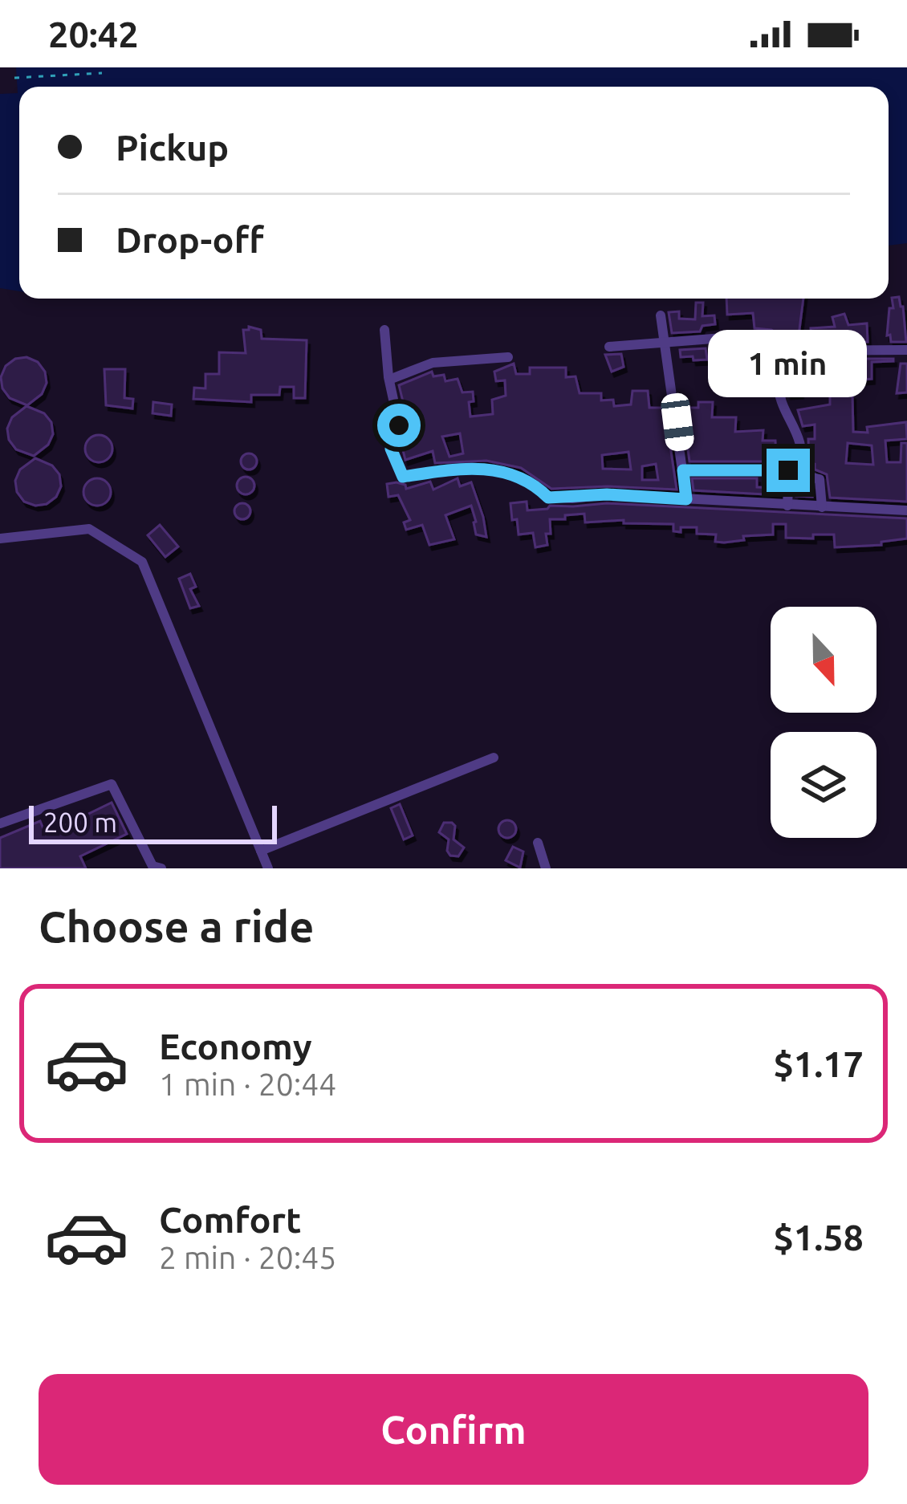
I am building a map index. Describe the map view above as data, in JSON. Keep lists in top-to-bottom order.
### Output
{
  "scale_bar": "200 m",
  "north": "bottom",
  "page": {
    "status": "20:42",
    "banner": ["Pickup", "Drop-off"],
    "bubble": "1 min",
    "scale": "200 m",
    "heading": "Choose a ride",
    "list": [
      {
        "name": "Economy",
        "note": "1 min · 20:44",
        "value": "$1.17"
      },
      {
        "name": "Comfort",
        "note": "2 min · 20:45",
        "value": "$1.58"
      }
    ],
    "buttons": "Confirm"
  }
}
